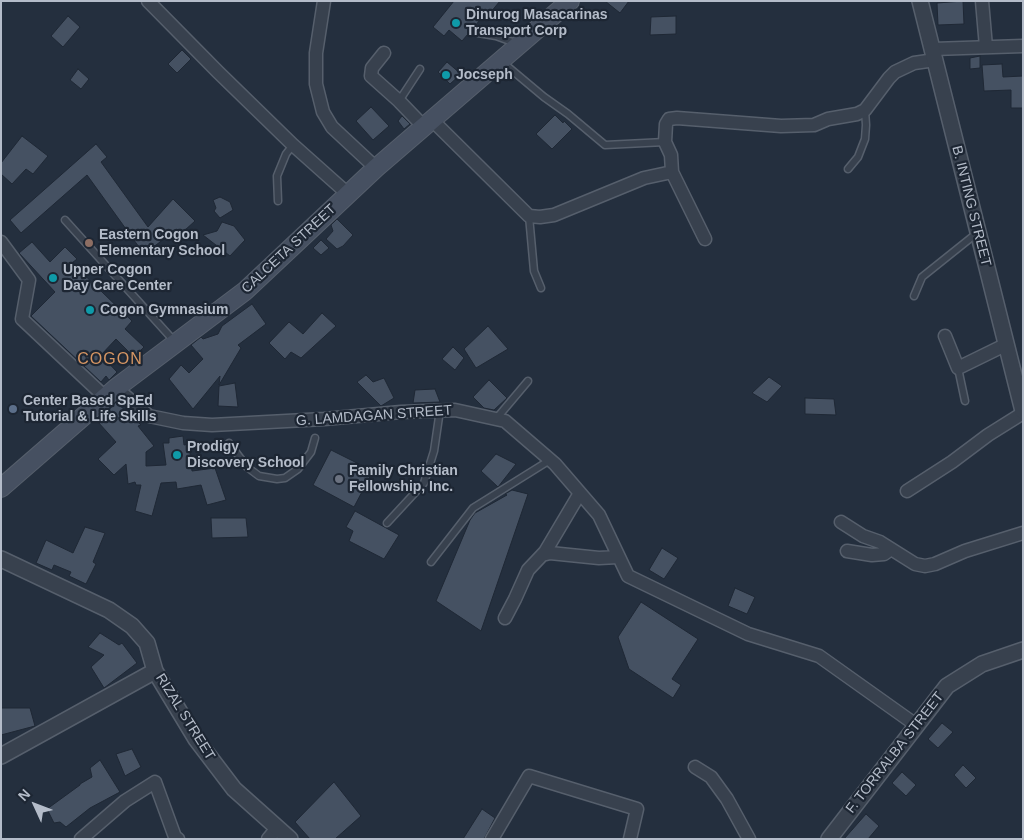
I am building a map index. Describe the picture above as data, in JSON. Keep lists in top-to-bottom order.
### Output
{
  "streets": {
    "main road": ["CALCETA STREET"],
    "street": [
      "B. INTING STREET",
      "G. LAMDAGAN STREET",
      "RIZAL STREET",
      "F. TORRALBA STREET"
    ]
  },
  "crossings": [
    ["CALCETA STREET", "G. LAMDAGAN STREET"],
    ["G. LAMDAGAN STREET", "F. TORRALBA STREET"]
  ],
  "districts": ["COGON"],
  "places": [
    "Dinurog Masacarinas Transport Corp",
    "Jocseph",
    "Eastern Cogon Elementary School",
    "Upper Cogon Day Care Center",
    "Cogon Gymnasium",
    "Center Based SpEd Tutorial & Life Skills",
    "Prodigy Discovery School",
    "Family Christian Fellowship, Inc."
  ],
  "north": "top left"
}
